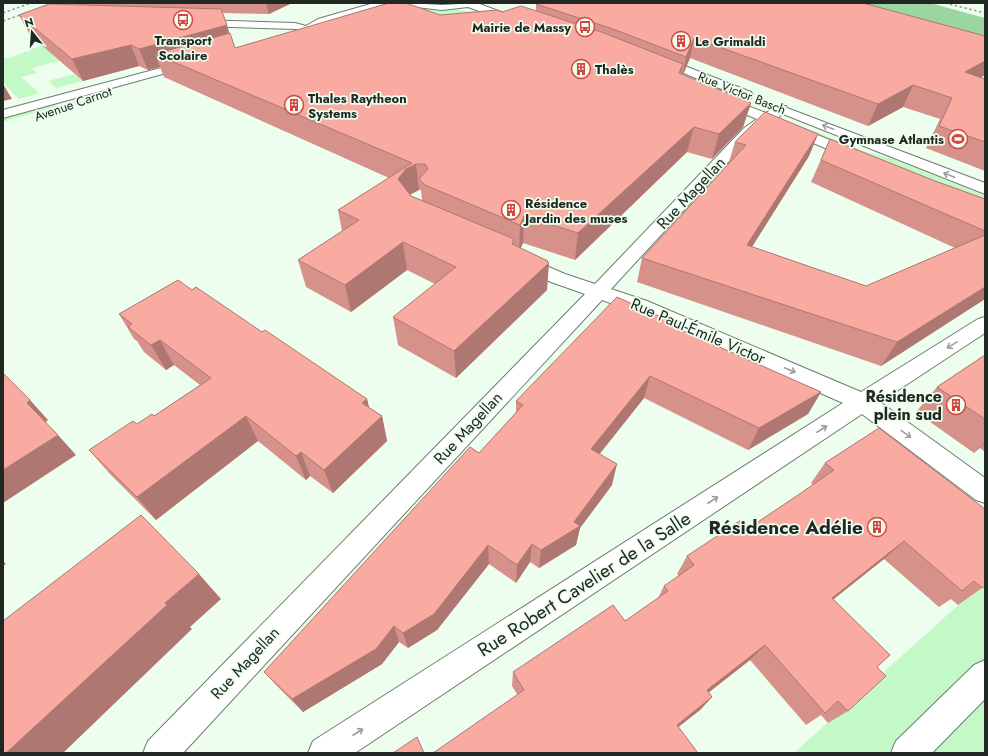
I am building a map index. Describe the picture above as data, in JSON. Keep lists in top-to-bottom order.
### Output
{
  "streets": {
    "street": [
      "Rue Victor Basch",
      "Avenue Carnot",
      "Rue Magellan",
      "Rue Paul-Émile Victor",
      "Rue Robert Cavelier de la Salle"
    ]
  },
  "crossings": [
    ["Rue Victor Basch", "Rue Magellan"],
    ["Rue Magellan", "Rue Paul-Émile Victor"],
    ["Rue Paul-Émile Victor", "Rue Robert Cavelier de la Salle"]
  ],
  "one_way": ["Rue Paul-Émile Victor"],
  "places": {
    "bus stop": ["Transport Scolaire", "Mairie de Massy"],
    "building": [
      "Le Grimaldi",
      "Thalès",
      "Thales Raytheon Systems",
      "Résidence Jardin des muses",
      "Résidence plein sud",
      "Résidence Adélie"
    ],
    "sports": ["Gymnase Atlantis"]
  },
  "north": "top"
}
